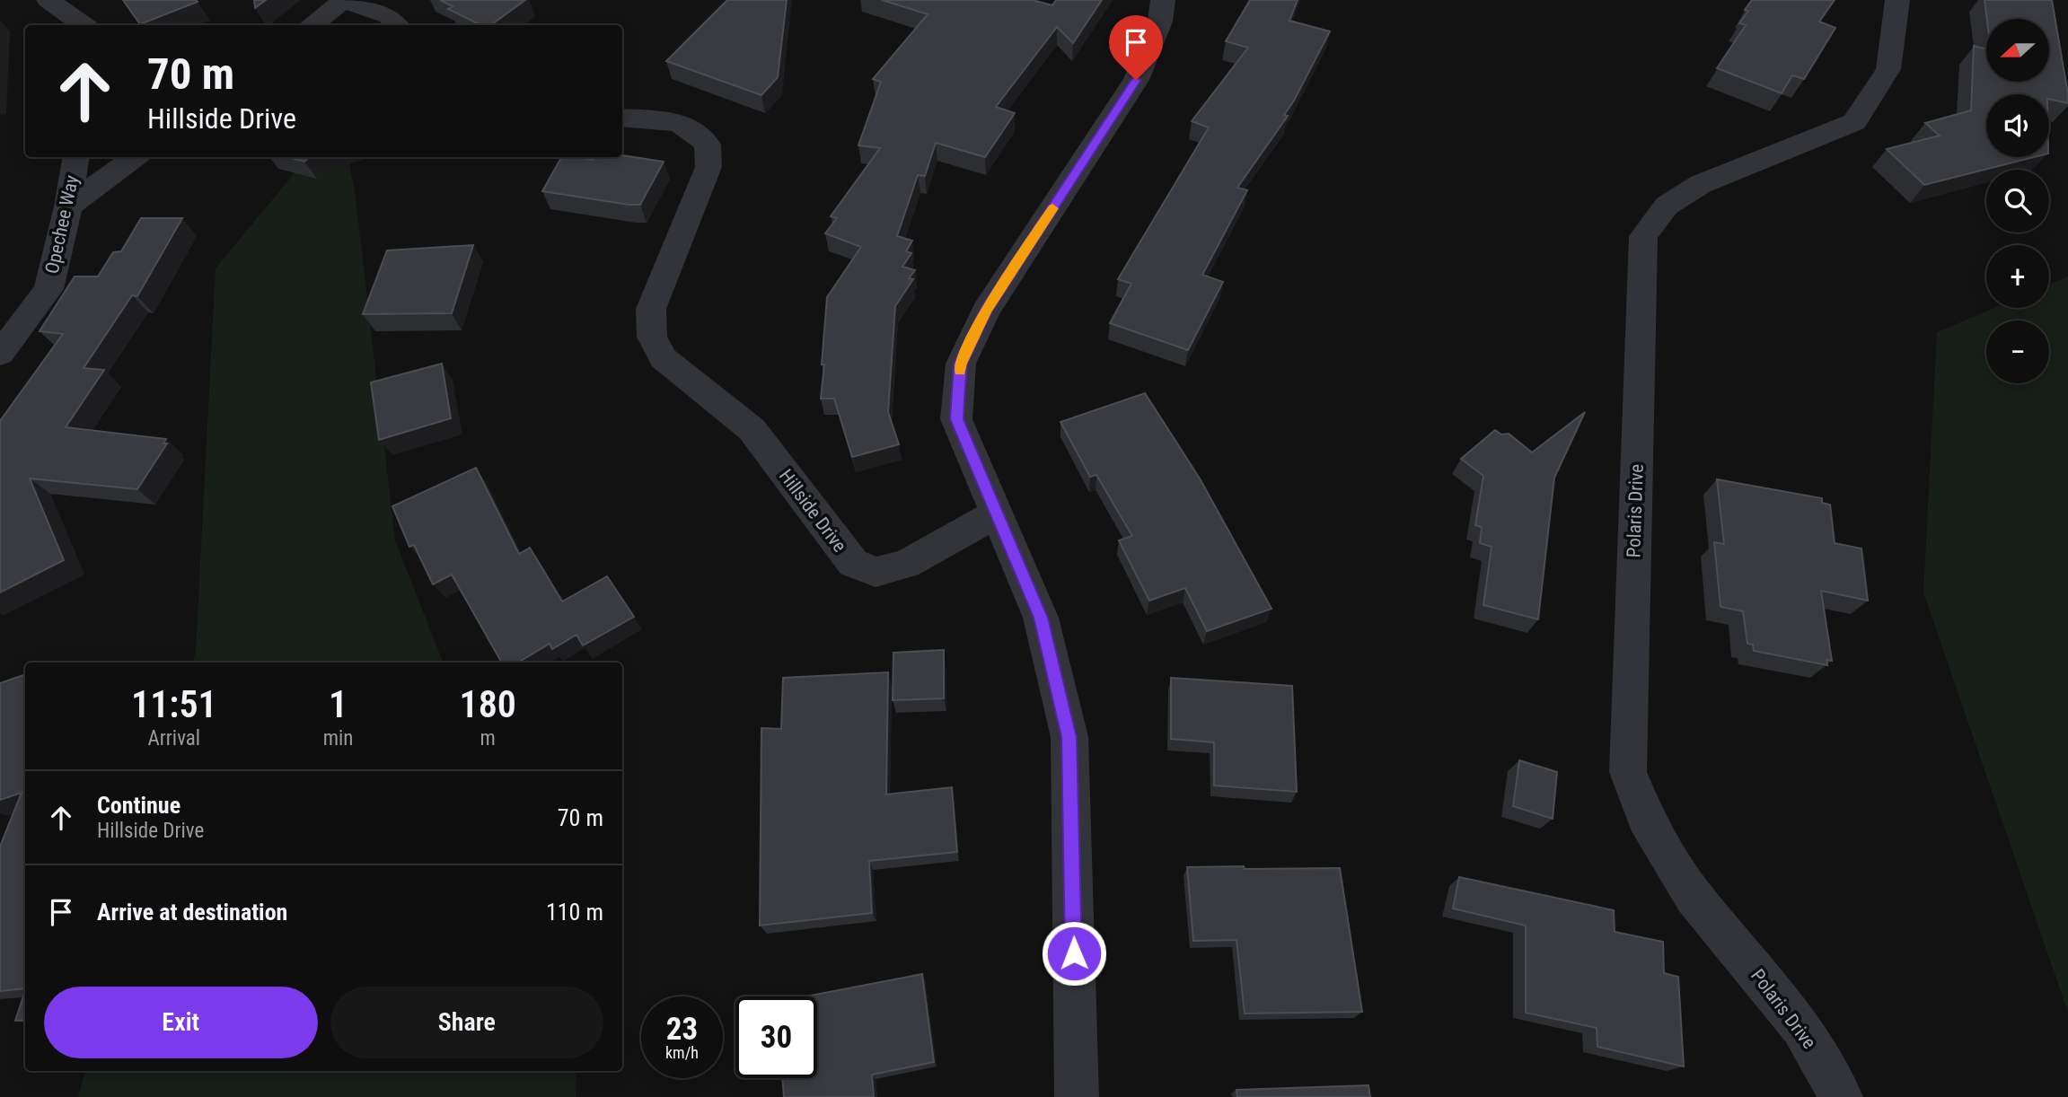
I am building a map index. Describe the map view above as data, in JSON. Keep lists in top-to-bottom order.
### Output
{
  "streets": {
    "street": ["Opechee Way", "Hillside Drive", "Polaris Drive"]
  },
  "north": "left",
  "page": {
    "map_buttons": ["+", "−"],
    "turn": ["70 m", "Hillside Drive"],
    "eta": [
      "11:51",
      "Arrival",
      "1",
      "min",
      "180",
      "m"
    ],
    "list": [
      {
        "name": "Continue",
        "note": "Hillside Drive",
        "value": "70 m"
      },
      {
        "name": "Arrive at destination",
        "value": "110 m"
      }
    ],
    "buttons": ["Exit", "Share"],
    "speed": "23 km/h",
    "limit": "30"
  }
}
